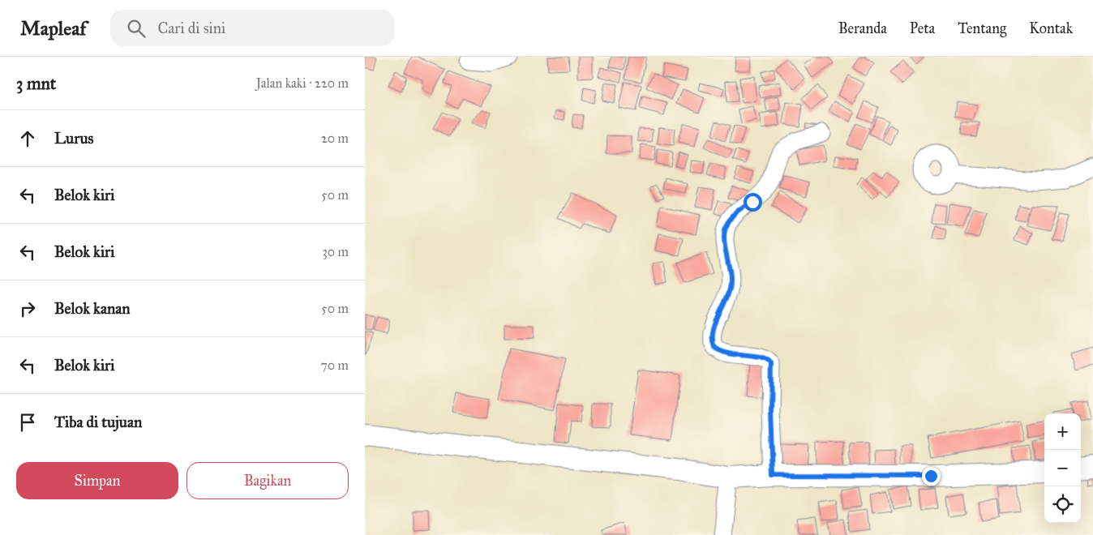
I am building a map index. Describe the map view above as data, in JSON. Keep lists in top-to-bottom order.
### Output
{
  "page": {
    "header": "Mapleaf",
    "search": "Cari di sini",
    "nav": [
      "Beranda",
      "Peta",
      "Tentang",
      "Kontak"
    ],
    "heading": ["3 mnt", "Jalan kaki · 220 m"],
    "list": [
      ["Lurus", "20 m"],
      ["Belok kiri", "50 m"],
      ["Belok kiri", "30 m"],
      ["Belok kanan", "50 m"],
      ["Belok kiri", "70 m"],
      "Tiba di tujuan"
    ],
    "map_buttons": ["+", "−"],
    "buttons": ["Simpan", "Bagikan"]
  }
}
